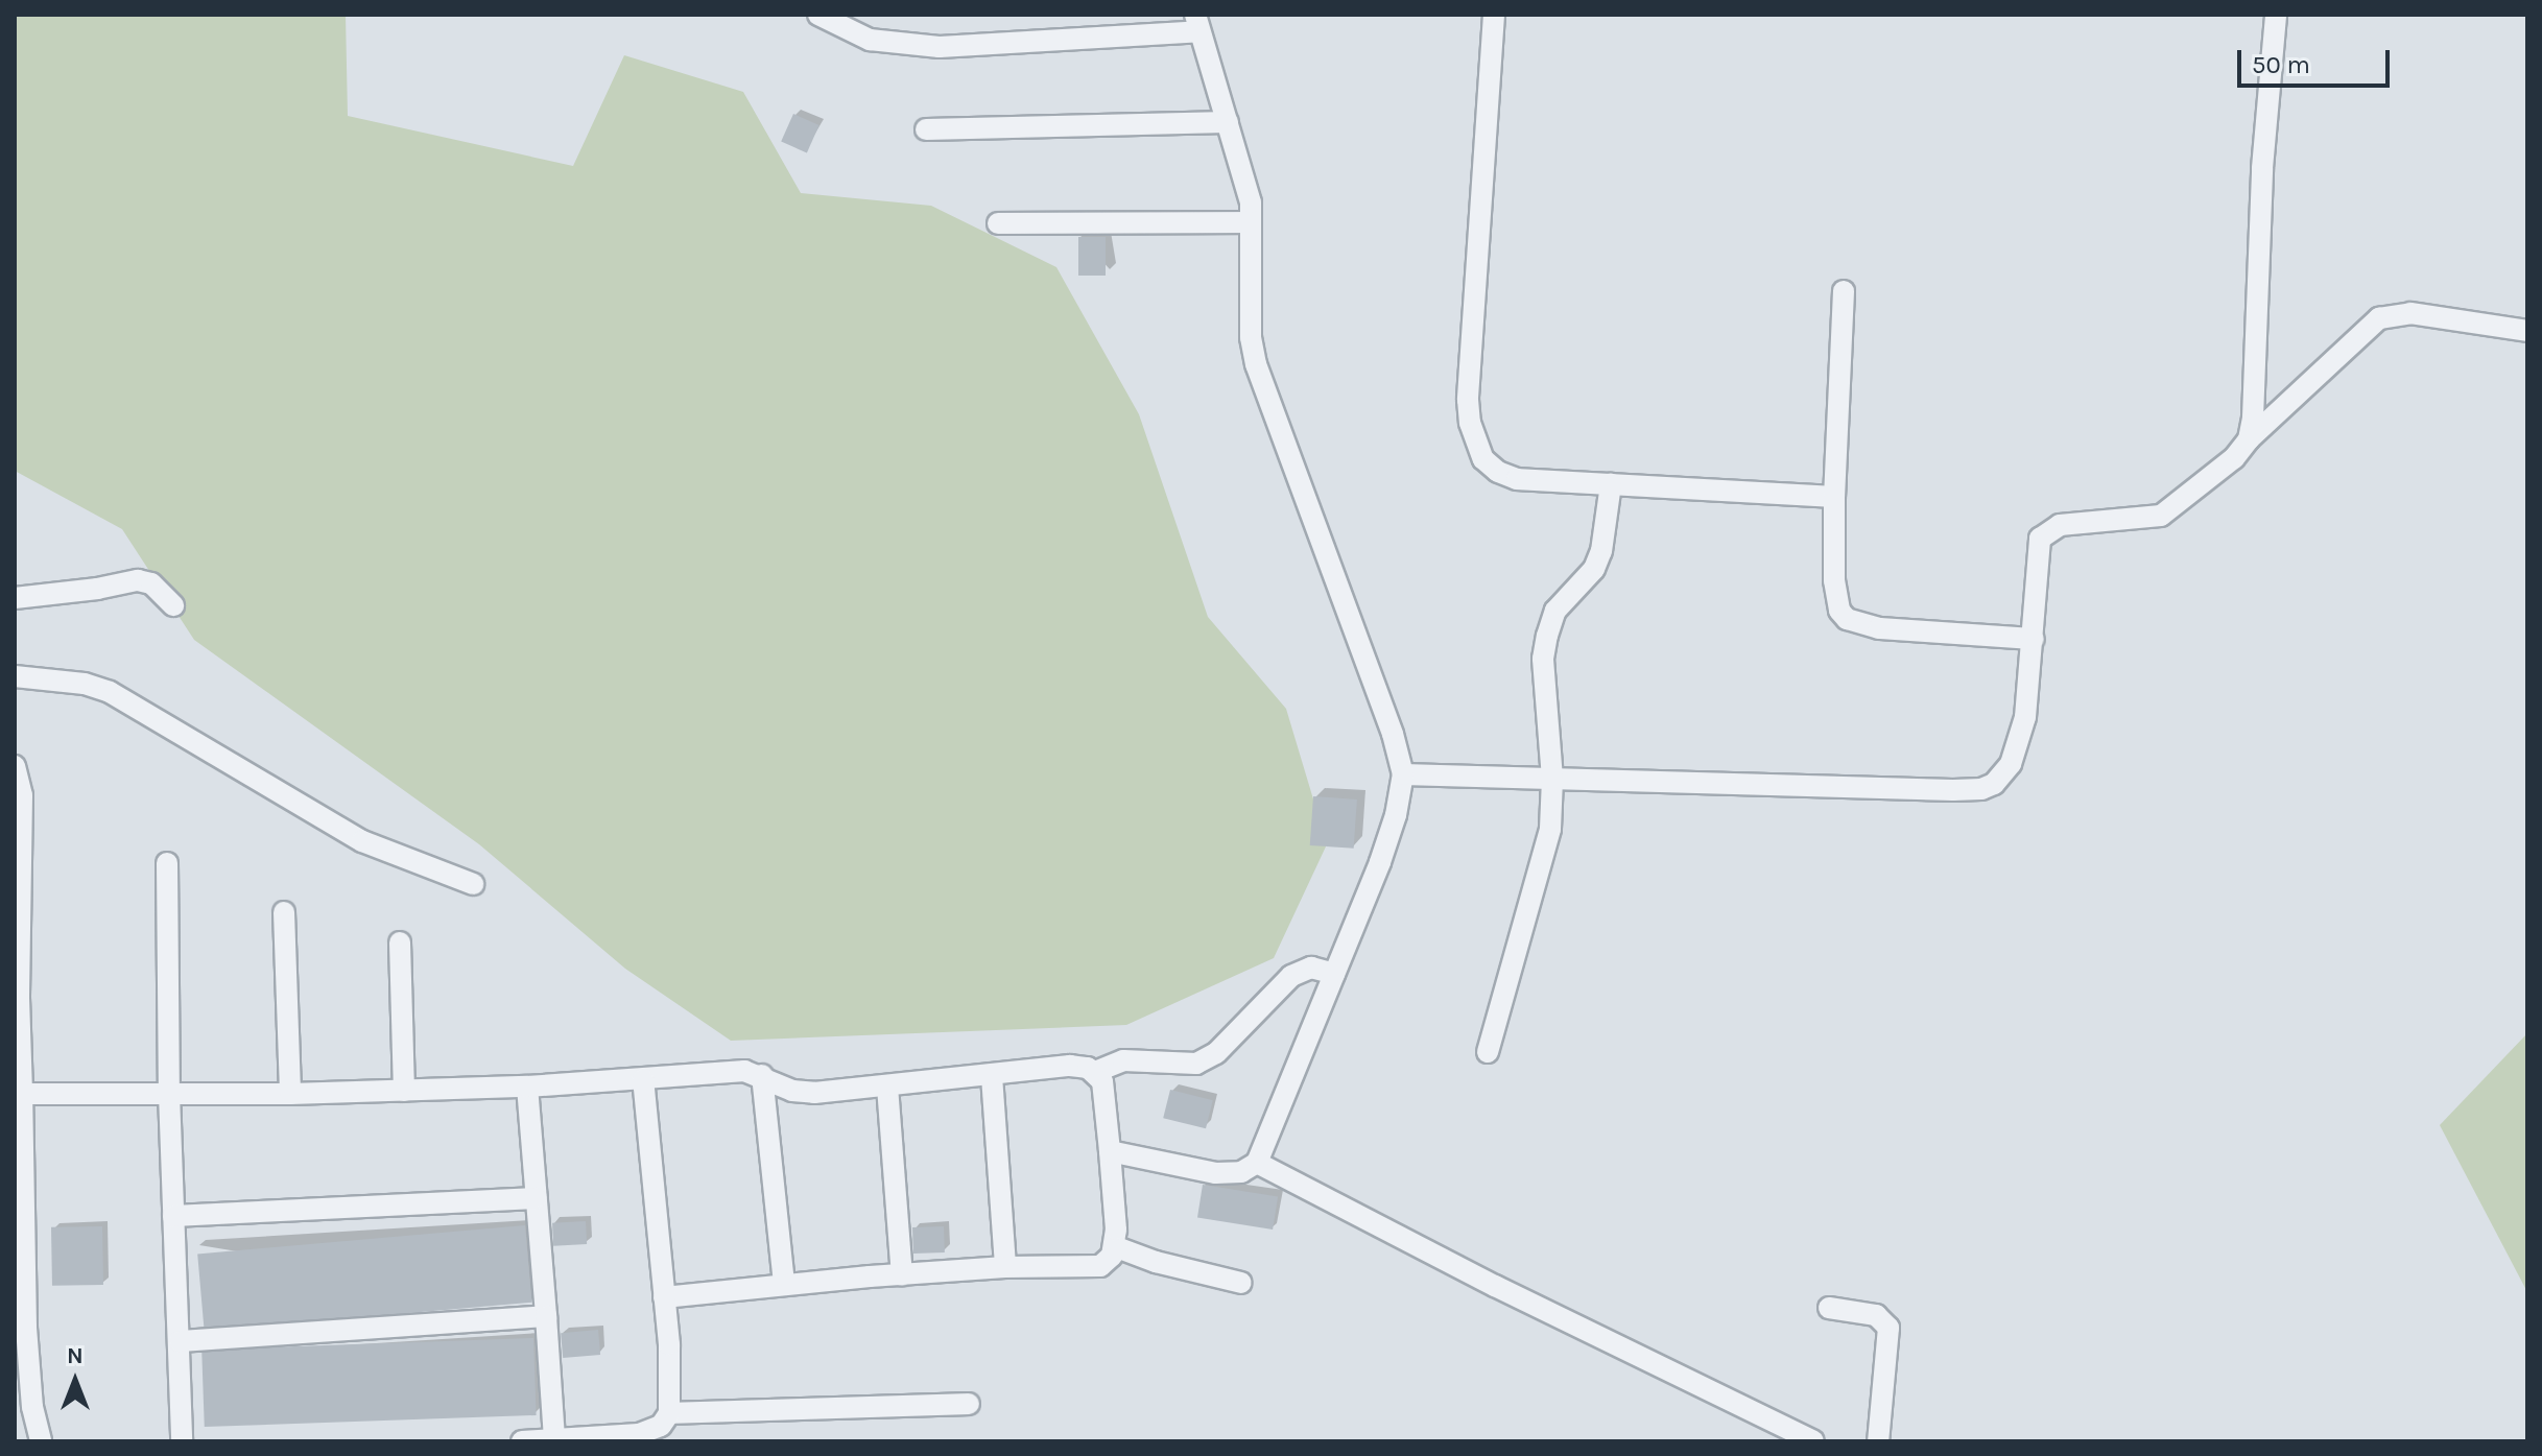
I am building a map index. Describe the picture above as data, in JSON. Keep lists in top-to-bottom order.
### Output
{
  "scale_bar": "50 m",
  "north": "top"
}
